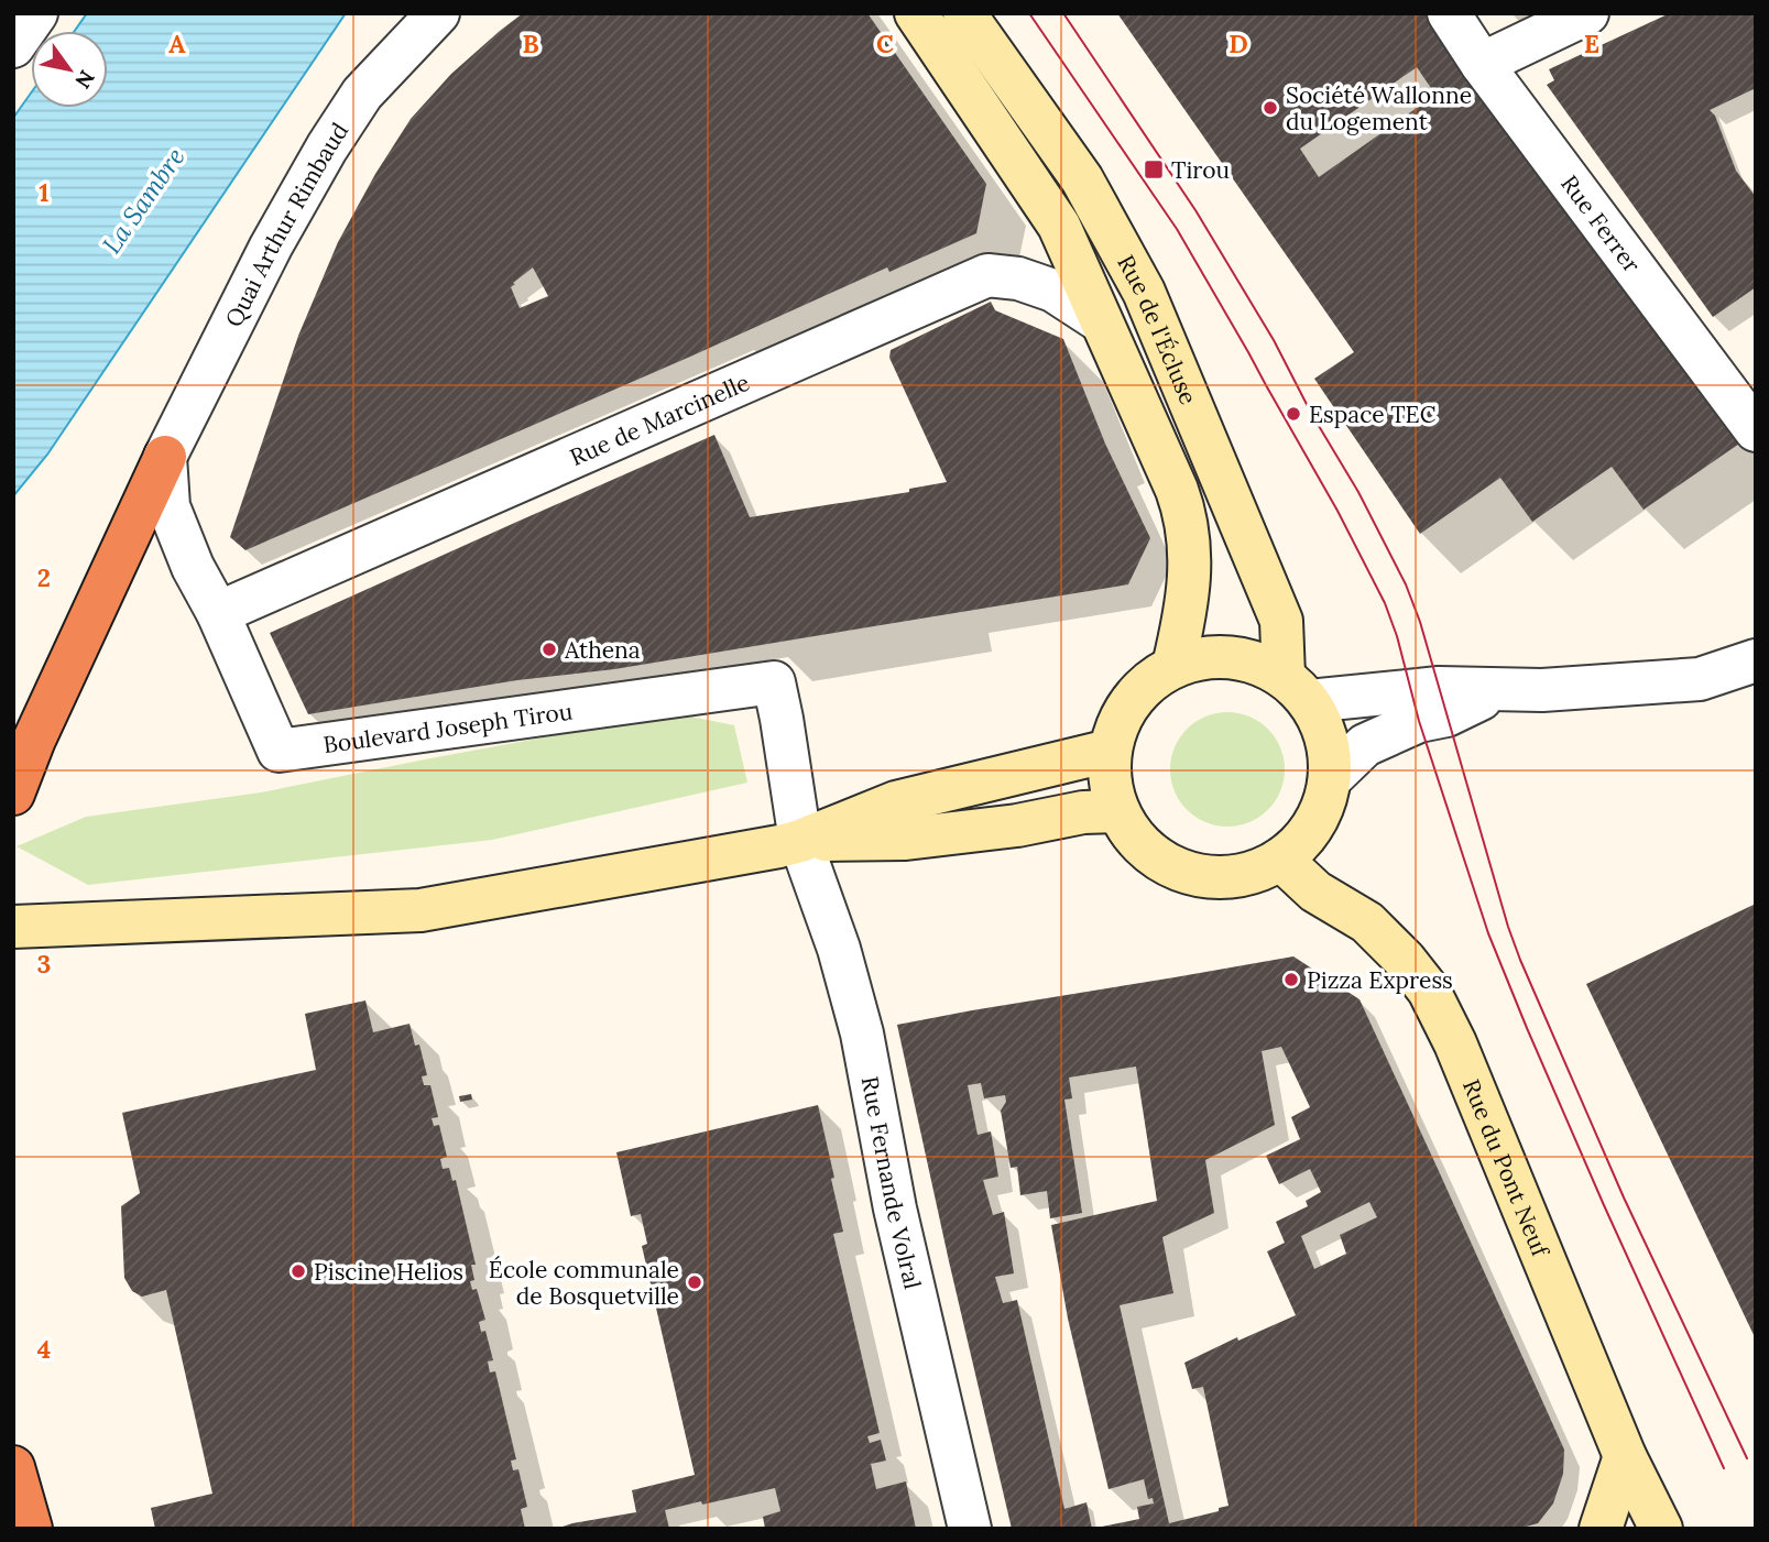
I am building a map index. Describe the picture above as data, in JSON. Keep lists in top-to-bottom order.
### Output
{
  "streets": {
    "main road": ["Rue de l'Écluse", "Rue du Pont Neuf"],
    "street": [
      "Rue Ferrer",
      "Quai Arthur Rimbaud",
      "Rue de Marcinelle",
      "Boulevard Joseph Tirou",
      "Rue Fernande Volral"
    ]
  },
  "crossings": [
    ["Quai Arthur Rimbaud", "Boulevard Joseph Tirou"],
    ["Rue de l'Écluse", "Rue de Marcinelle"],
    ["Rue de l'Écluse", "Rue du Pont Neuf"],
    ["Rue de Marcinelle", "Boulevard Joseph Tirou"],
    ["Boulevard Joseph Tirou", "Rue Fernande Volral"]
  ],
  "water": ["La Sambre"],
  "places": {
    "other": [
      "Société Wallonne du Logement",
      "Espace TEC",
      "Athena",
      "Pizza Express",
      "Piscine Helios",
      "École communale de Bosquetville"
    ],
    "transit": ["Tirou"]
  },
  "north": "bottom right",
  "grid": {
    "columns": [
      "A",
      "B",
      "C",
      "D",
      "E"
    ],
    "rows": [
      "1",
      "2",
      "3",
      "4"
    ]
  }
}
